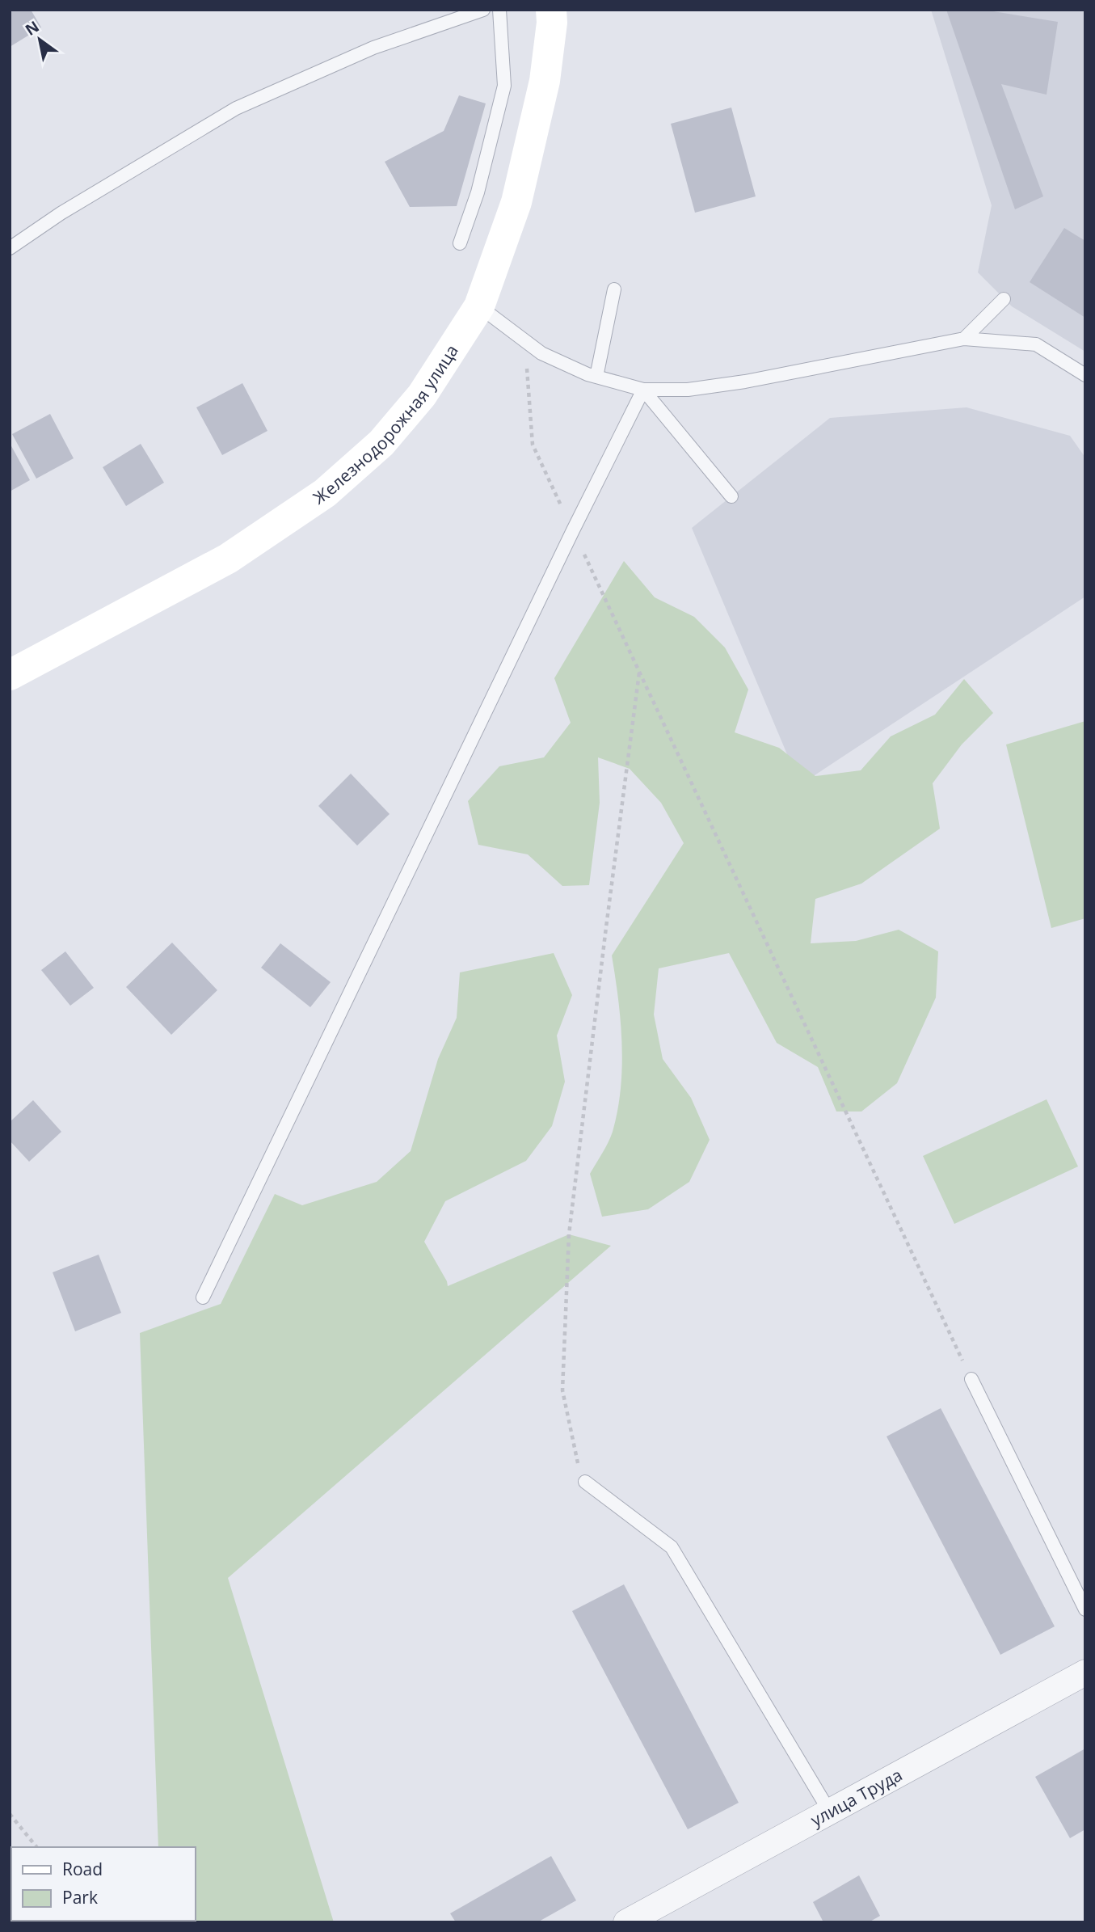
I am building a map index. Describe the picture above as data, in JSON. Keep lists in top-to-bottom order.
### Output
{
  "streets": {
    "main road": ["Железнодорожная улица"],
    "street": ["улица Труда"]
  },
  "legend": ["Road", "Park"],
  "north": "top left"
}
